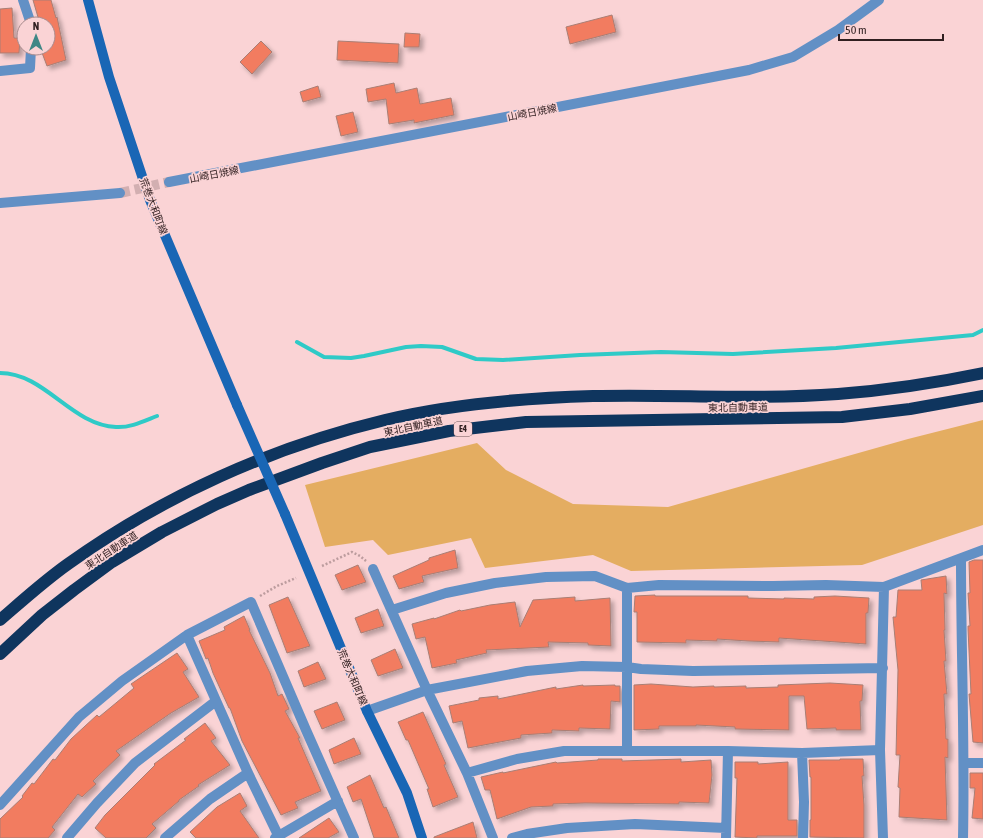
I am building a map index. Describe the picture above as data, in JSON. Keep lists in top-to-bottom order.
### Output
{
  "streets": {
    "highway": ["東北自動車道", "E4"],
    "street": ["山崎日焼線", "荒巻大和町線"]
  },
  "scale_bar": "50 m",
  "north": "top"
}
